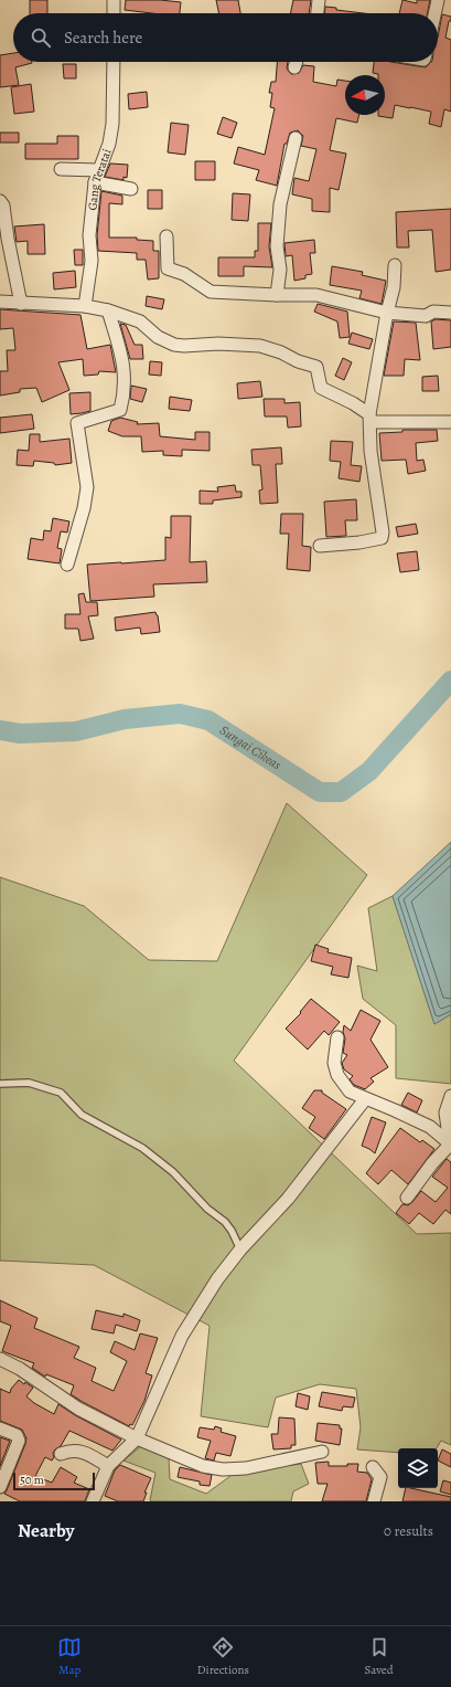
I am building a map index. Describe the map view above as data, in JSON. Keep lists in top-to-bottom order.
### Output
{
  "streets": {
    "street": ["Gang Teratai"]
  },
  "water": ["Sungai Cikeas"],
  "scale_bar": "50 m",
  "north": "left",
  "page": {
    "search": "Search here",
    "scale": "50 m",
    "heading": ["Nearby", "0 results"],
    "nav": ["Map", "Directions", "Saved"]
  }
}
